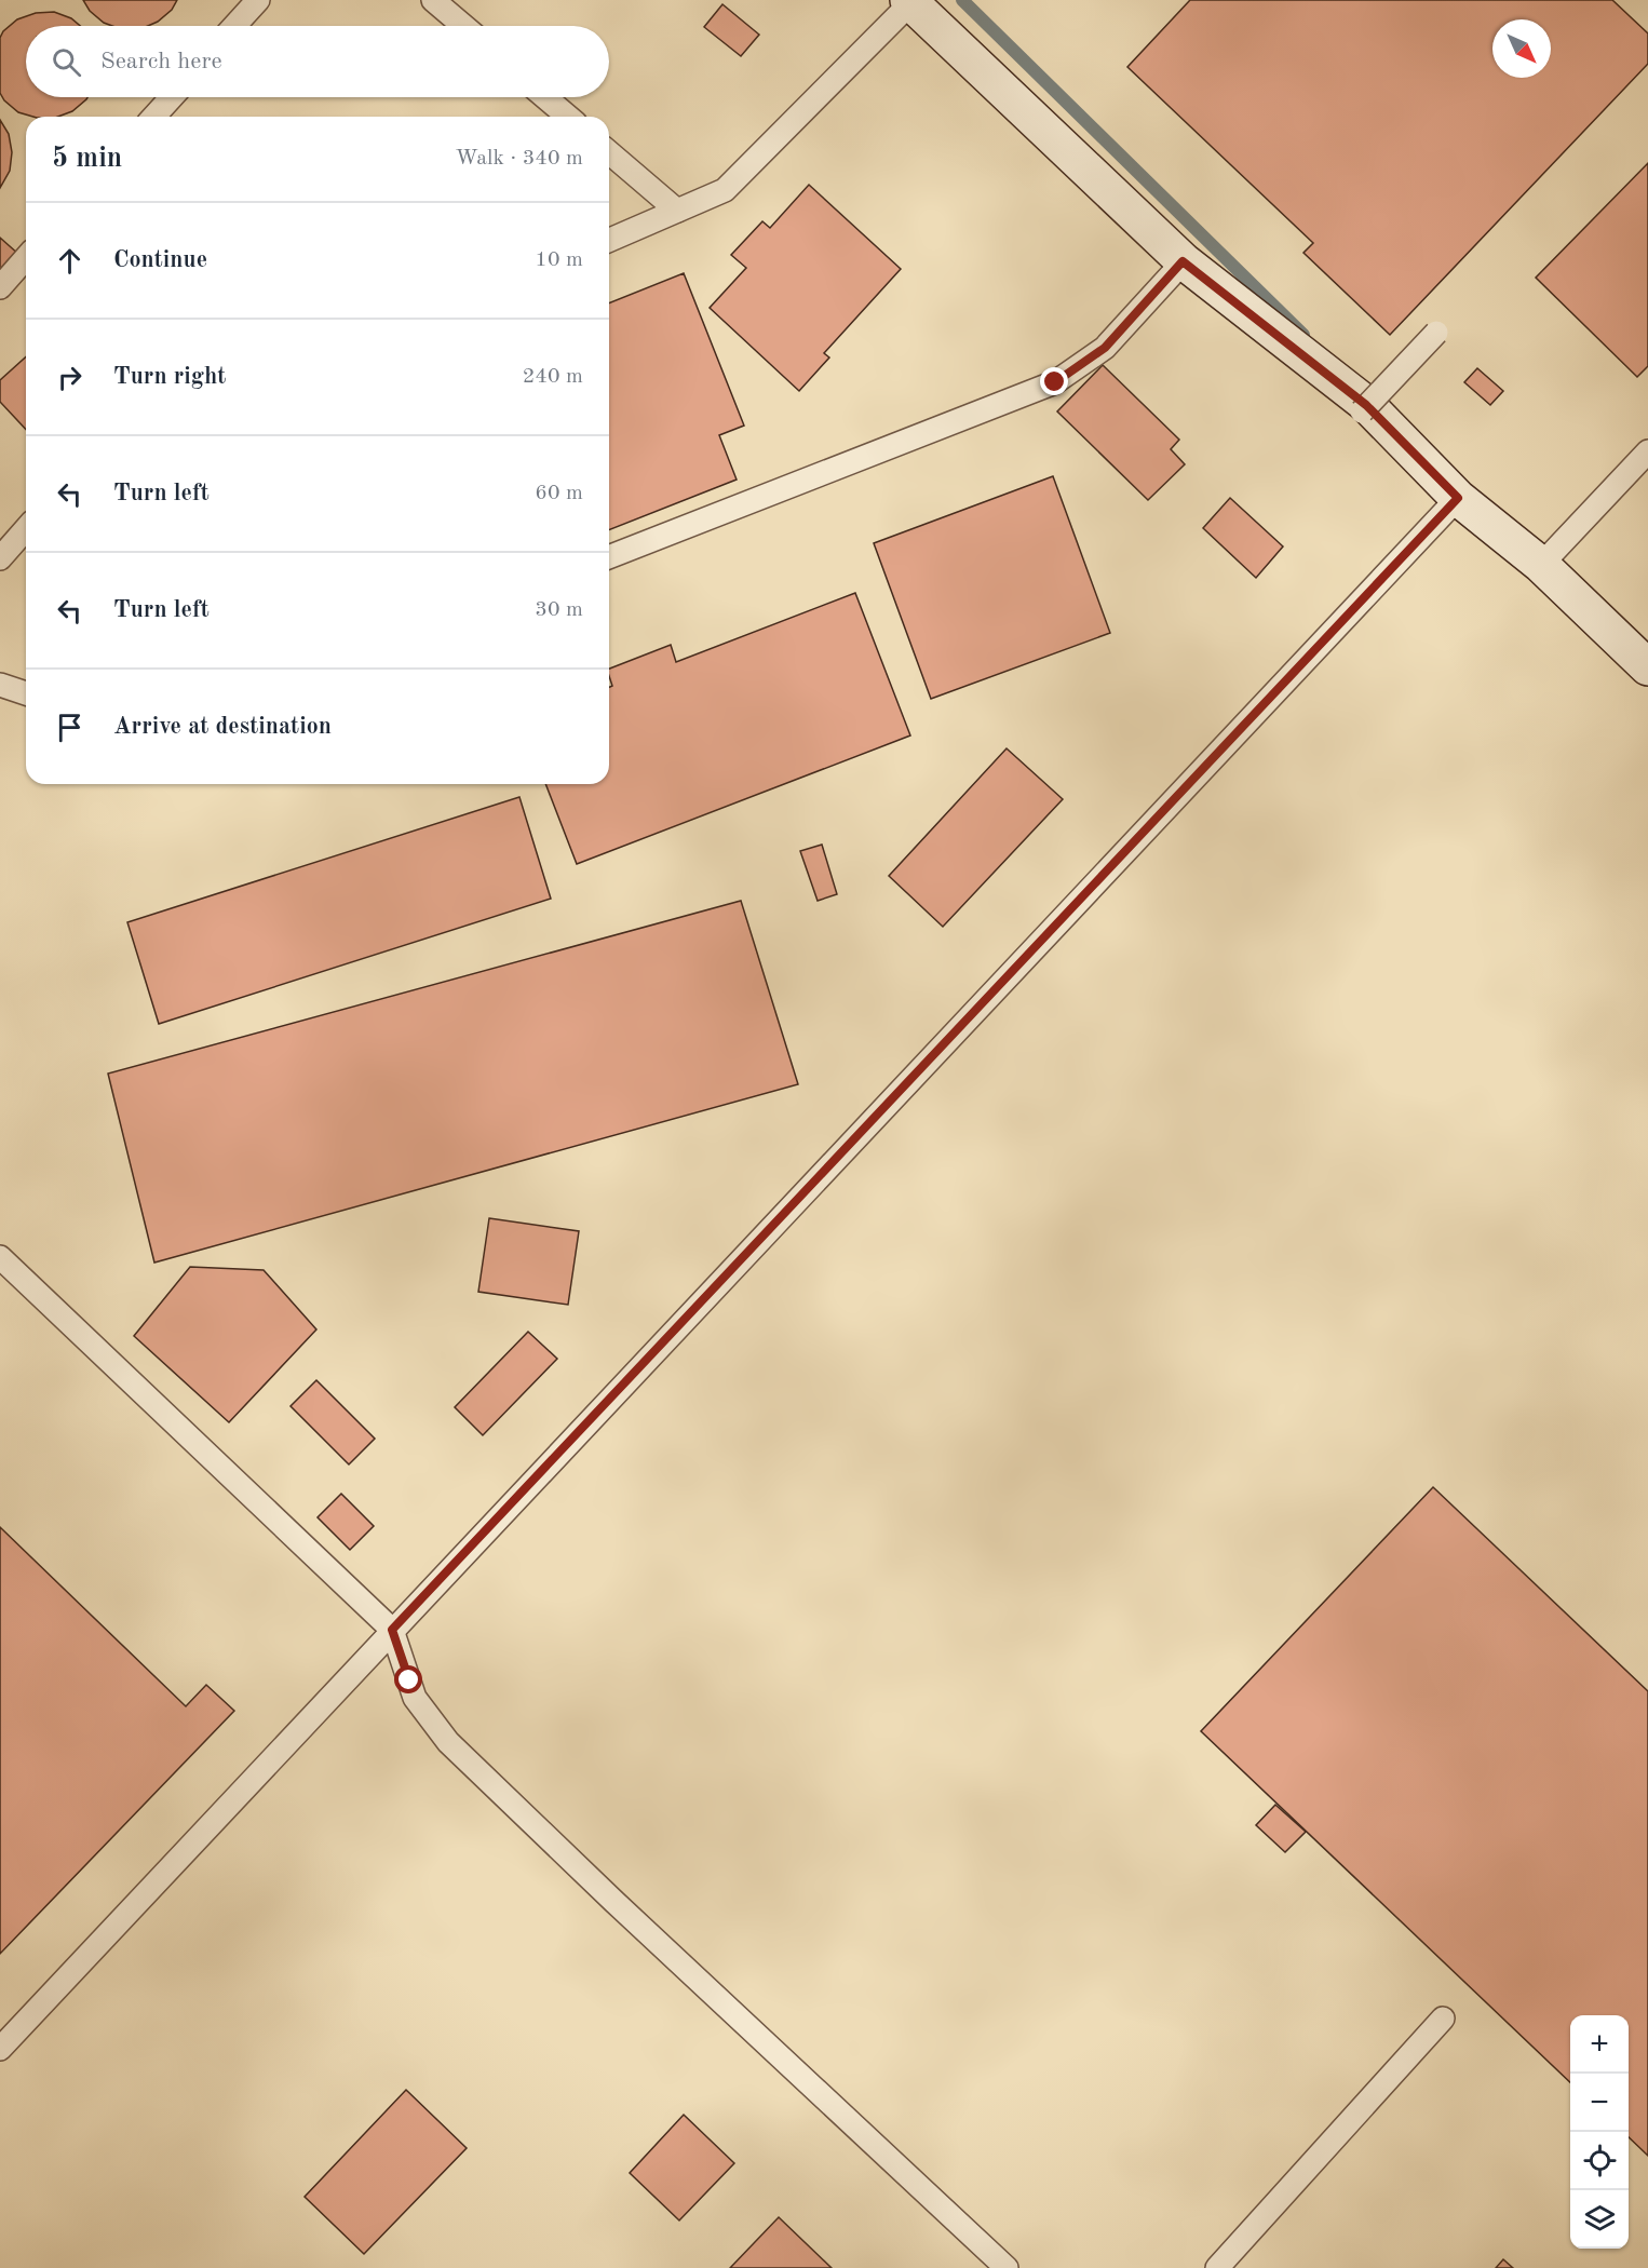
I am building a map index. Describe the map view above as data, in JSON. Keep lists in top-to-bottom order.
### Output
{
  "north": "bottom right",
  "page": {
    "search": "Search here",
    "heading": ["5 min", "Walk · 340 m"],
    "list": [
      ["Continue", "10 m"],
      ["Turn right", "240 m"],
      ["Turn left", "60 m"],
      ["Turn left", "30 m"],
      "Arrive at destination"
    ],
    "map_buttons": ["+", "−"]
  }
}
